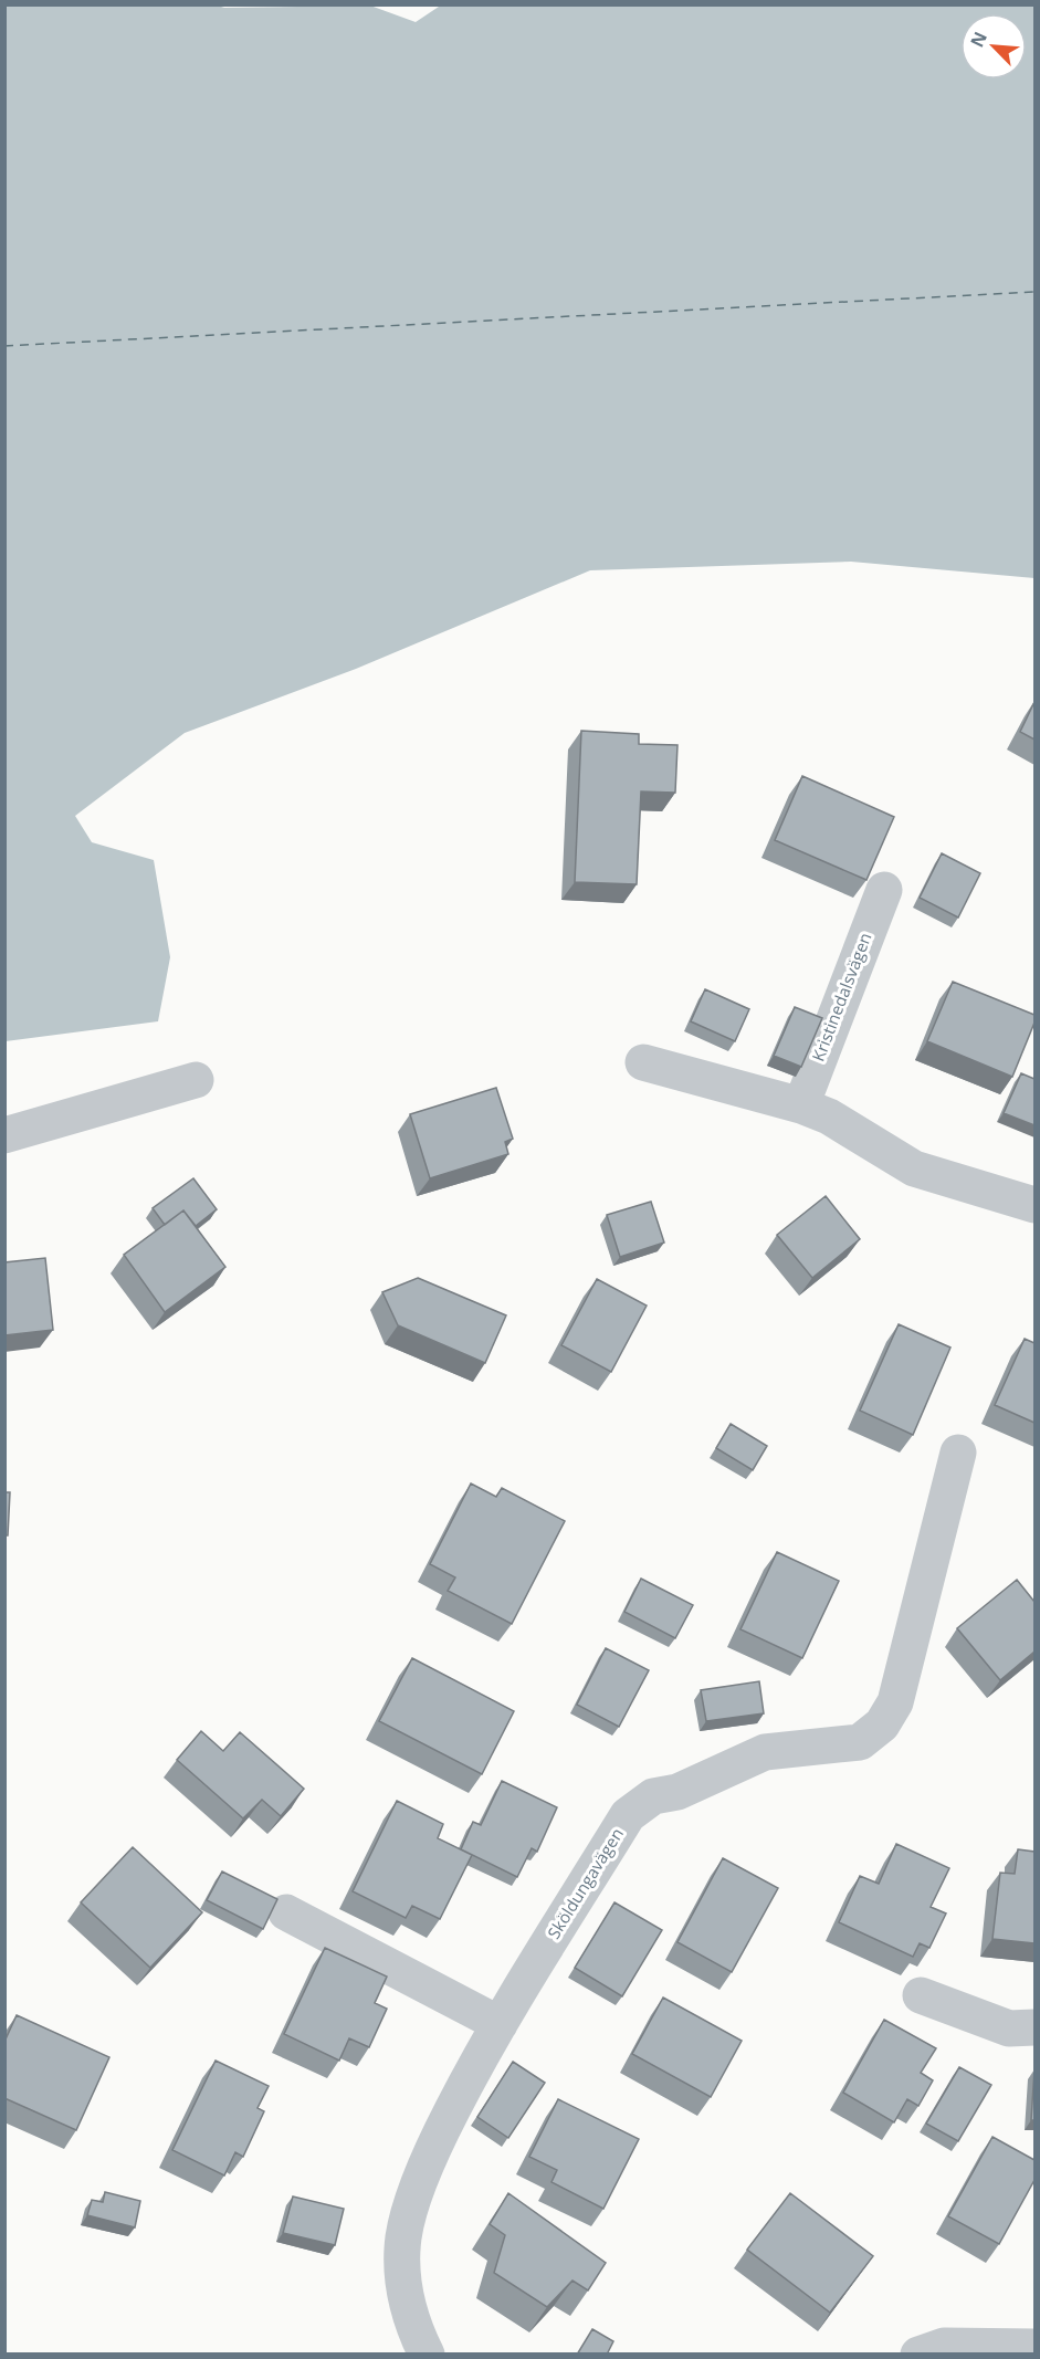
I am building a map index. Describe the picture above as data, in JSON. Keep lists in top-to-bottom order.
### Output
{
  "streets": {
    "street": ["Kristinedalsvägen", "Sköldungavägen"]
  },
  "north": "top left"
}
